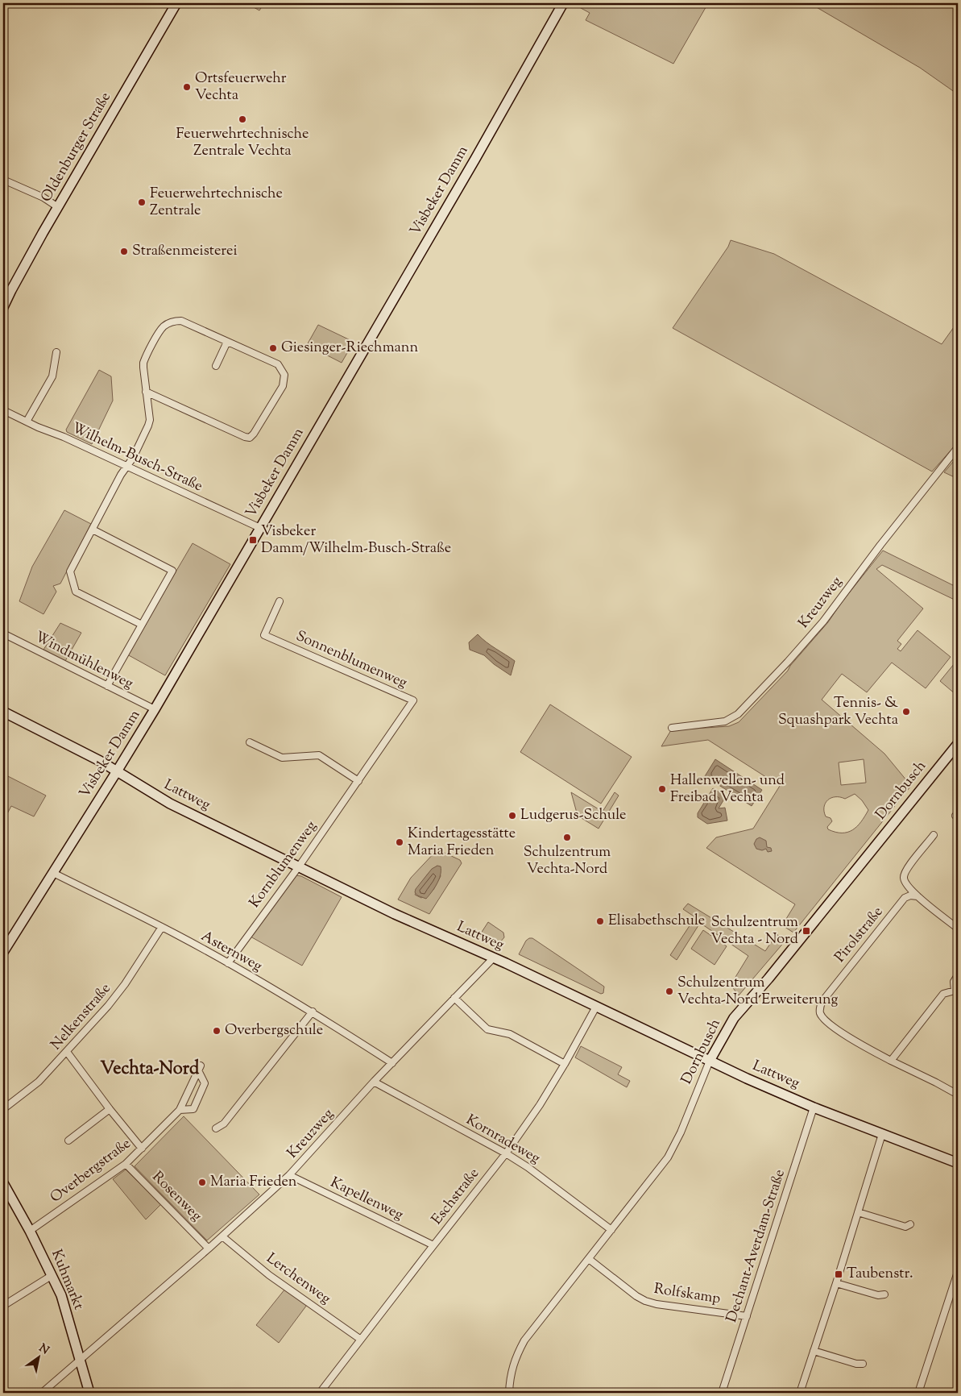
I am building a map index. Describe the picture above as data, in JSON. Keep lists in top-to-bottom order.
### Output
{
  "streets": {
    "street": [
      "Oldenburger Straße",
      "Visbeker Damm",
      "Wilhelm-Busch-Straße",
      "Kreuzweg",
      "Sonnenblumenweg",
      "Windmühlenweg",
      "Dornbusch",
      "Lattweg",
      "Kornblumenweg",
      "Pirolstraße",
      "Asternweg",
      "Nelkenstraße",
      "Kornradeweg",
      "Overbergstraße",
      "Rosenweg",
      "Eschstraße",
      "Kapellenweg",
      "Dechant-Averdam-Straße",
      "Lerchenweg",
      "Kuhmarkt",
      "Rolfskamp"
    ]
  },
  "crossings": [
    ["Visbeker Damm", "Wilhelm-Busch-Straße"],
    ["Visbeker Damm", "Windmühlenweg"],
    ["Visbeker Damm", "Lattweg"],
    ["Visbeker Damm", "Asternweg"],
    ["Kreuzweg", "Lattweg"],
    ["Kreuzweg", "Asternweg"],
    ["Kreuzweg", "Kornradeweg"],
    ["Kreuzweg", "Rosenweg"],
    ["Kreuzweg", "Kapellenweg"],
    ["Kreuzweg", "Lerchenweg"],
    ["Kreuzweg", "Kuhmarkt"],
    ["Sonnenblumenweg", "Kornblumenweg"],
    ["Dornbusch", "Lattweg"],
    ["Dornbusch", "Kornradeweg"],
    ["Dornbusch", "Rolfskamp"],
    ["Lattweg", "Kornblumenweg"],
    ["Lattweg", "Eschstraße"],
    ["Lattweg", "Dechant-Averdam-Straße"],
    ["Kornblumenweg", "Asternweg"],
    ["Asternweg", "Nelkenstraße"],
    ["Kornradeweg", "Eschstraße"],
    ["Overbergstraße", "Rosenweg"],
    ["Overbergstraße", "Kuhmarkt"],
    ["Eschstraße", "Kapellenweg"],
    ["Eschstraße", "Lerchenweg"],
    ["Dechant-Averdam-Straße", "Rolfskamp"]
  ],
  "districts": ["Vechta-Nord"],
  "places": {
    "other": [
      "Ortsfeuerwehr Vechta",
      "Feuerwehrtechnische Zentrale Vechta",
      "Feuerwehrtechnische Zentrale",
      "Straßenmeisterei",
      "Giesinger-Riechmann",
      "Tennis- & Squashpark Vechta",
      "Hallenwellen- und Freibad Vechta",
      "Ludgerus-Schule",
      "Schulzentrum Vechta-Nord",
      "Kindertagesstätte Maria Frieden",
      "Elisabethschule",
      "Schulzentrum Vechta-Nord Erweiterung",
      "Overbergschule",
      "Maria Frieden"
    ],
    "transit": ["Visbeker Damm/Wilhelm-Busch-Straße", "Schulzentrum Vechta - Nord", "Taubenstr."]
  },
  "north": "top right"
}
